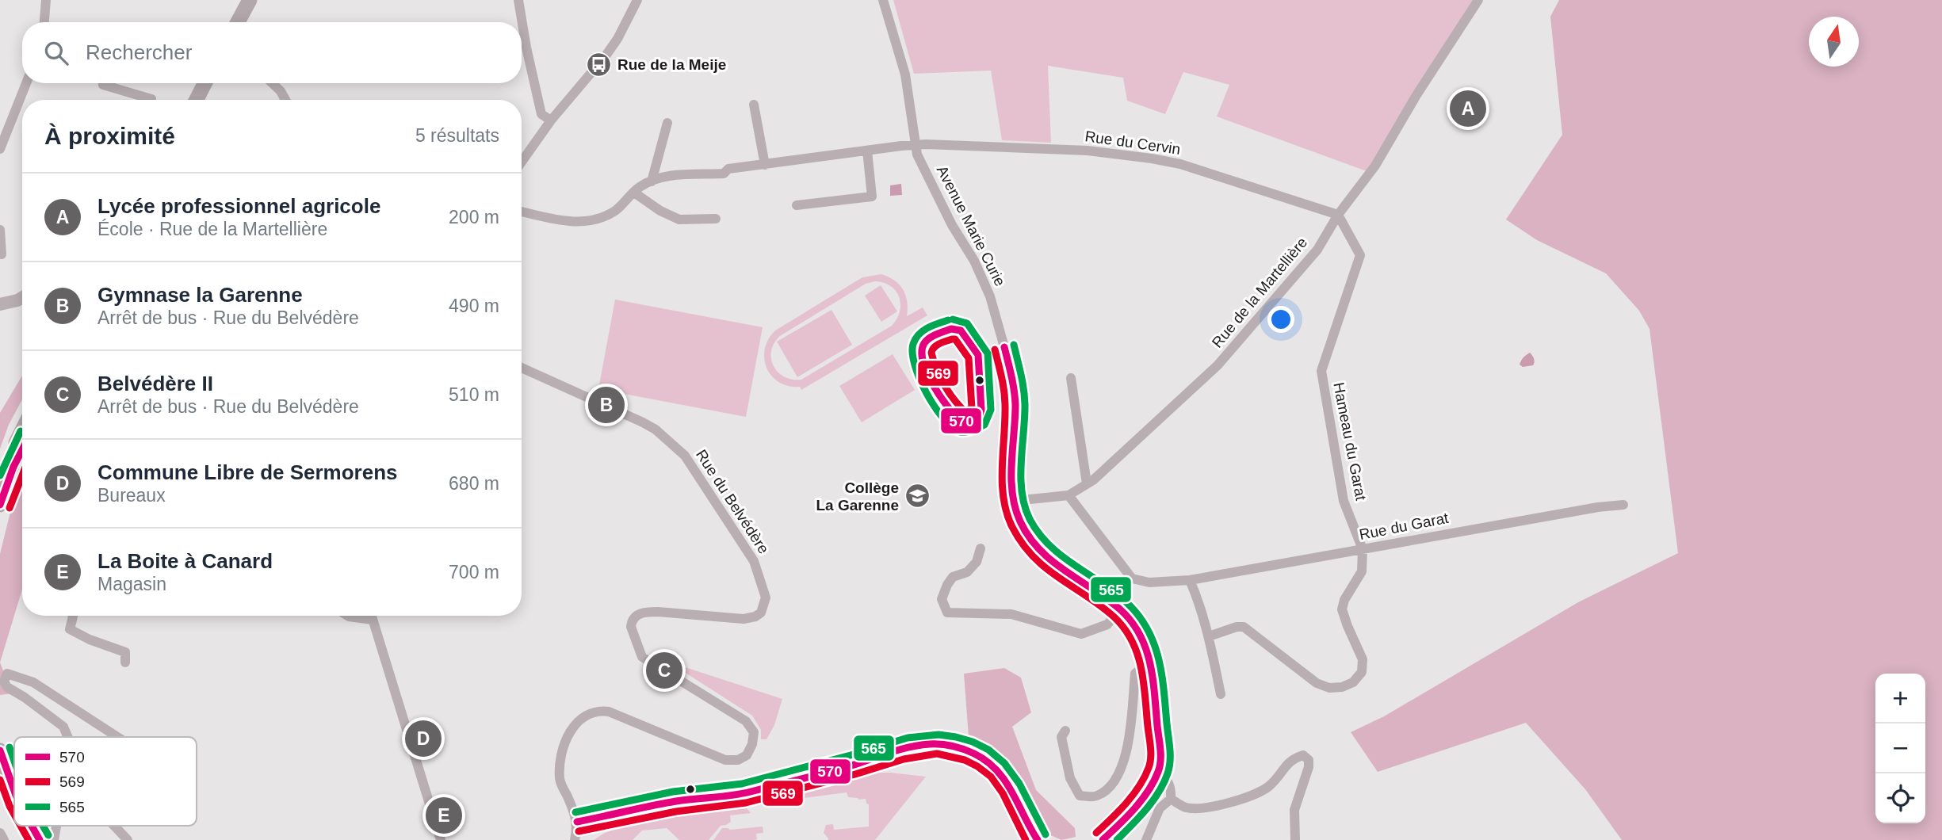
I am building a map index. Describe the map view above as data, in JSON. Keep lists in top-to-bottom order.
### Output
{
  "streets": {
    "street": [
      "Rue du Cervin",
      "Avenue Marie Curie",
      "Rue de la Martellière",
      "Hameau du Garat",
      "Rue du Belvédère",
      "Rue du Garat"
    ]
  },
  "crossings": [
    ["Rue du Cervin", "Avenue Marie Curie"],
    ["Rue du Cervin", "Rue de la Martellière"],
    ["Rue du Cervin", "Hameau du Garat"],
    ["Avenue Marie Curie", "Rue de la Martellière"],
    ["Rue de la Martellière", "Hameau du Garat"],
    ["Rue de la Martellière", "Rue du Garat"],
    ["Hameau du Garat", "Rue du Garat"]
  ],
  "places": {
    "bus stop": ["Rue de la Meije"],
    "school or university": ["Collège La Garenne"]
  },
  "lines": ["transit line 565", "transit line 570", "transit line 569"],
  "legend": ["570", "569", "565"],
  "north": "top",
  "page": {
    "search": "Rechercher",
    "pins": [
      "A",
      "B",
      "C",
      "D",
      "E"
    ],
    "heading": ["À proximité", "5 résultats"],
    "list": [
      {
        "mark": "A",
        "name": "Lycée professionnel agricole",
        "note": "École · Rue de la Martellière",
        "value": "200 m"
      },
      {
        "mark": "B",
        "name": "Gymnase la Garenne",
        "note": "Arrêt de bus · Rue du Belvédère",
        "value": "490 m"
      },
      {
        "mark": "C",
        "name": "Belvédère II",
        "note": "Arrêt de bus · Rue du Belvédère",
        "value": "510 m"
      },
      {
        "mark": "D",
        "name": "Commune Libre de Sermorens",
        "note": "Bureaux",
        "value": "680 m"
      },
      {
        "mark": "E",
        "name": "La Boite à Canard",
        "note": "Magasin",
        "value": "700 m"
      }
    ],
    "map_buttons": ["+", "−"]
  }
}
